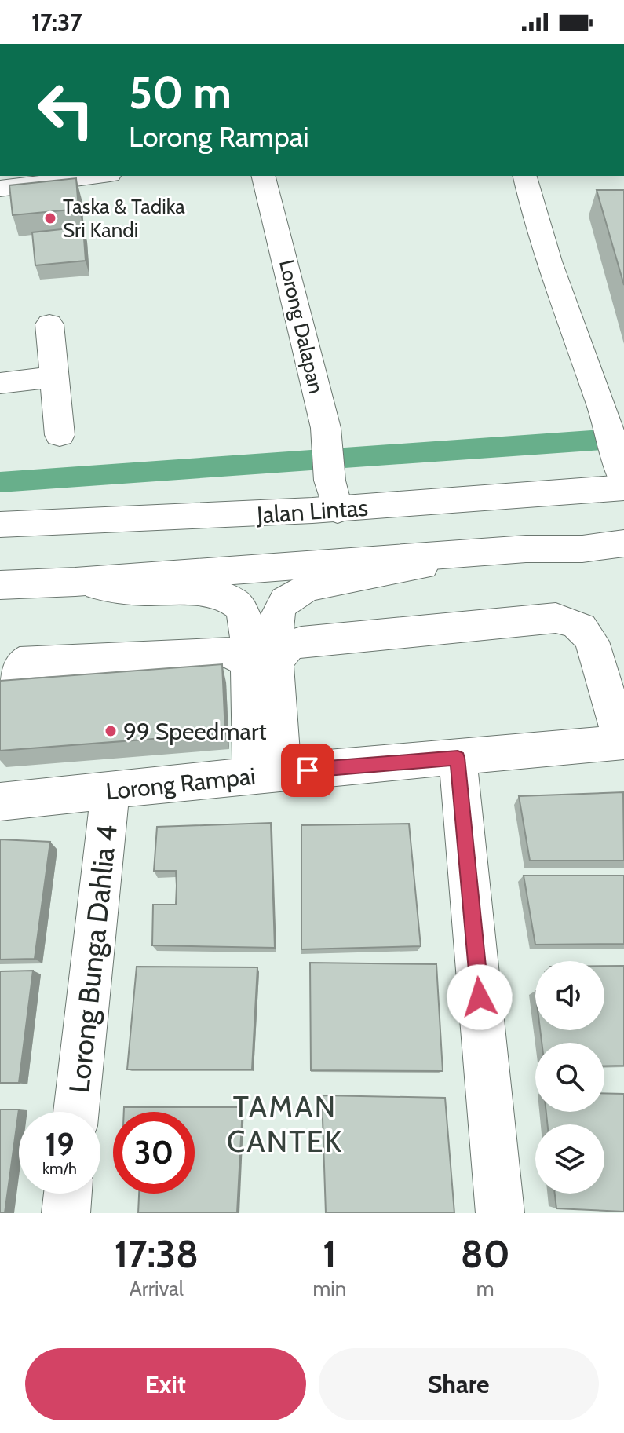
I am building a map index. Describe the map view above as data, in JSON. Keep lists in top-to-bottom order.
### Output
{
  "streets": {
    "main road": [
      "Lorong Dalapan",
      "Jalan Lintas",
      "Lorong Rampai",
      "Lorong Bunga Dahlia 4"
    ]
  },
  "crossings": [
    ["Lorong Dalapan", "Jalan Lintas"],
    ["Lorong Rampai", "Lorong Bunga Dahlia 4"]
  ],
  "districts": ["TAMAN CANTEK"],
  "places": ["Taska & Tadika Sri Kandi", "99 Speedmart"],
  "page": {
    "status": "17:37",
    "turn": ["50 m", "Lorong Rampai"],
    "speed": "19 km/h",
    "limit": "30",
    "eta": [
      "17:38",
      "Arrival",
      "1",
      "min",
      "80",
      "m"
    ],
    "buttons": ["Exit", "Share"]
  }
}
